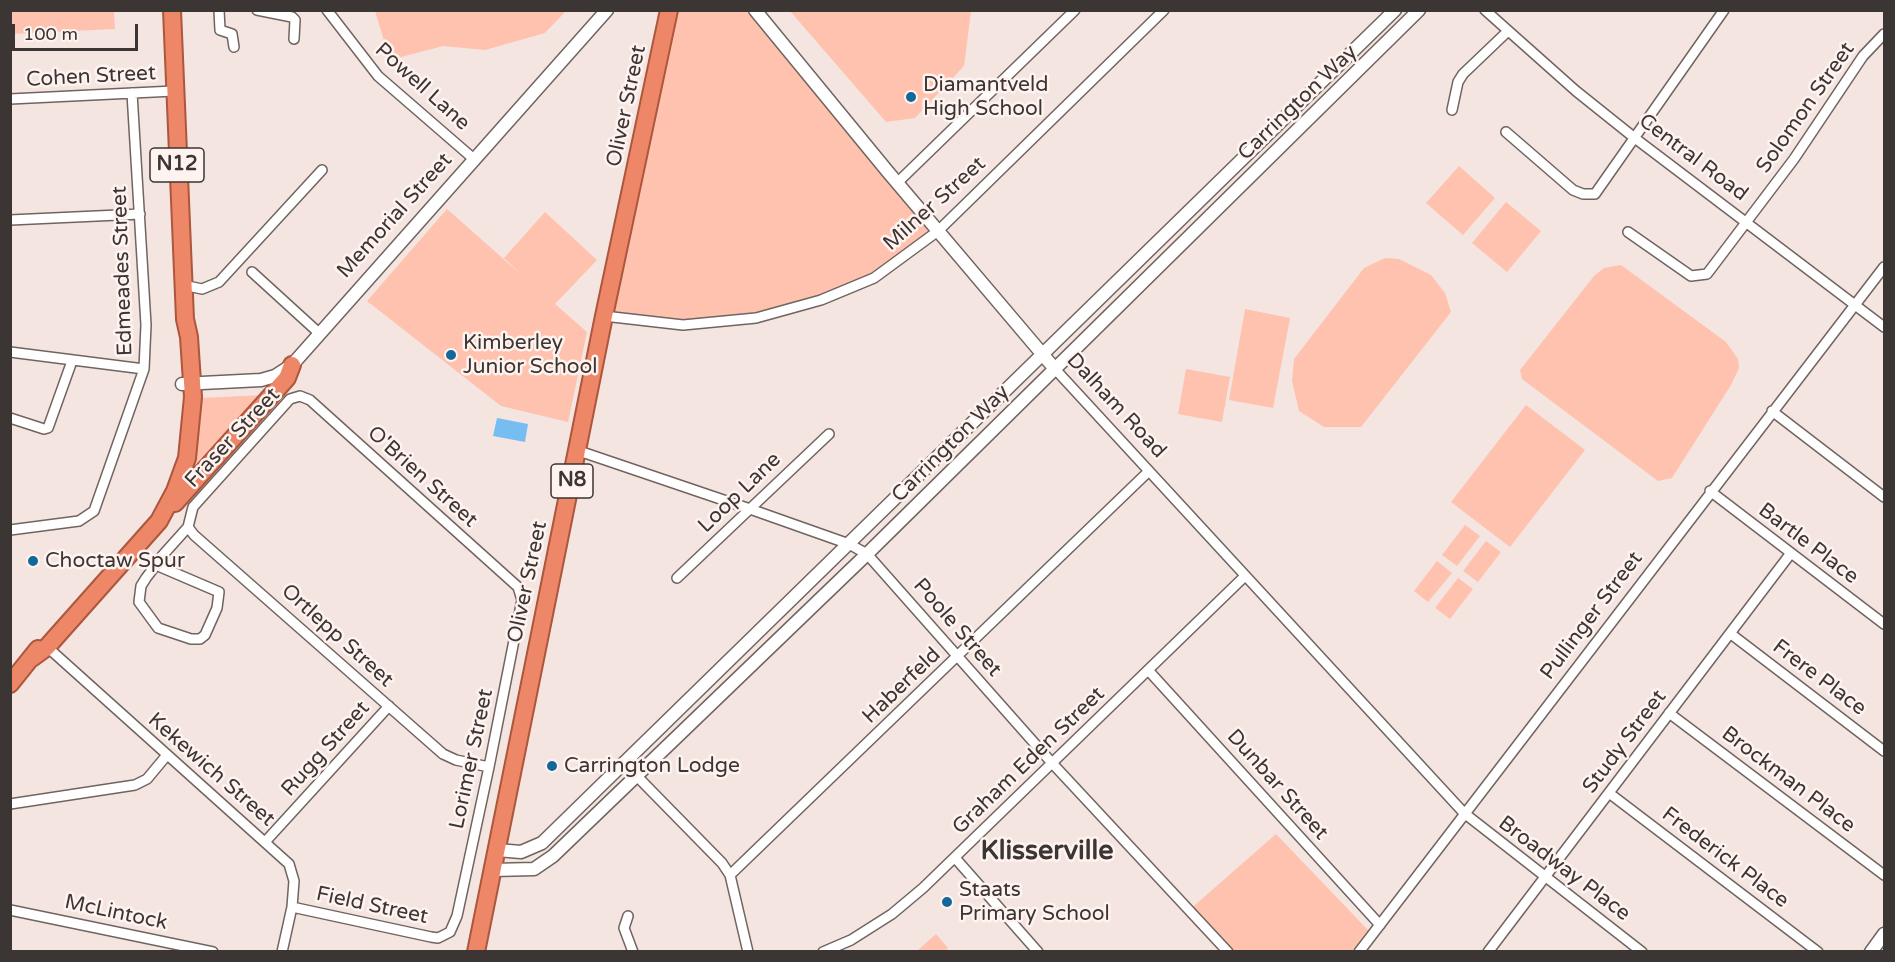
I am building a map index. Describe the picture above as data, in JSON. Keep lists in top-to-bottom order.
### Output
{
  "streets": {
    "highway": ["Oliver Street", "N12", "N8"],
    "street": [
      "Cohen Street",
      "Powell Lane",
      "Carrington Way",
      "Solomon Street",
      "Central Road",
      "Milner Street",
      "Memorial Street",
      "Edmeades Street",
      "Dalham Road",
      "Fraser Street",
      "O'Brien Street",
      "Loop Lane",
      "Bartle Place",
      "Pullinger Street",
      "Poole Street",
      "Ortlepp Street",
      "Frere Place",
      "Haberfeld",
      "Study Street",
      "Rugg Street",
      "Lorimer Street",
      "Graham Eden Street",
      "Kekewich Street",
      "Brockman Place",
      "Dunbar Street",
      "Frederick Place",
      "Broadway Place",
      "Field Street",
      "McLintock"
    ]
  },
  "crossings": [
    ["Cohen Street", "N12"],
    ["Cohen Street", "Edmeades Street"],
    ["Powell Lane", "Memorial Street"],
    ["Carrington Way", "Oliver Street"],
    ["Carrington Way", "Dalham Road"],
    ["Carrington Way", "Poole Street"],
    ["Oliver Street", "Milner Street"],
    ["Oliver Street", "Poole Street"],
    ["Solomon Street", "Central Road"],
    ["Central Road", "Pullinger Street"],
    ["N12", "Memorial Street"],
    ["N12", "Kekewich Street"],
    ["Milner Street", "Dalham Road"],
    ["Dalham Road", "Pullinger Street"],
    ["Dalham Road", "Haberfeld"],
    ["Dalham Road", "Graham Eden Street"],
    ["Dalham Road", "Broadway Place"],
    ["Fraser Street", "O'Brien Street"],
    ["Fraser Street", "Ortlepp Street"],
    ["O'Brien Street", "Lorimer Street"],
    ["Loop Lane", "Poole Street"],
    ["Bartle Place", "Pullinger Street"],
    ["Bartle Place", "Study Street"],
    ["Pullinger Street", "Dunbar Street"],
    ["Pullinger Street", "Broadway Place"],
    ["Poole Street", "Haberfeld"],
    ["Poole Street", "Graham Eden Street"],
    ["Ortlepp Street", "Rugg Street"],
    ["Ortlepp Street", "Lorimer Street"],
    ["Frere Place", "Study Street"],
    ["Study Street", "Brockman Place"],
    ["Study Street", "Frederick Place"],
    ["Study Street", "Broadway Place"],
    ["Rugg Street", "Kekewich Street"],
    ["Lorimer Street", "Field Street"],
    ["Graham Eden Street", "Dunbar Street"],
    ["Kekewich Street", "Field Street"]
  ],
  "districts": ["Klisserville"],
  "places": [
    "Diamantveld High School",
    "Kimberley Junior School",
    "Choctaw Spur",
    "Carrington Lodge",
    "Staats Primary School"
  ],
  "scale_bar": "100 m"
}
